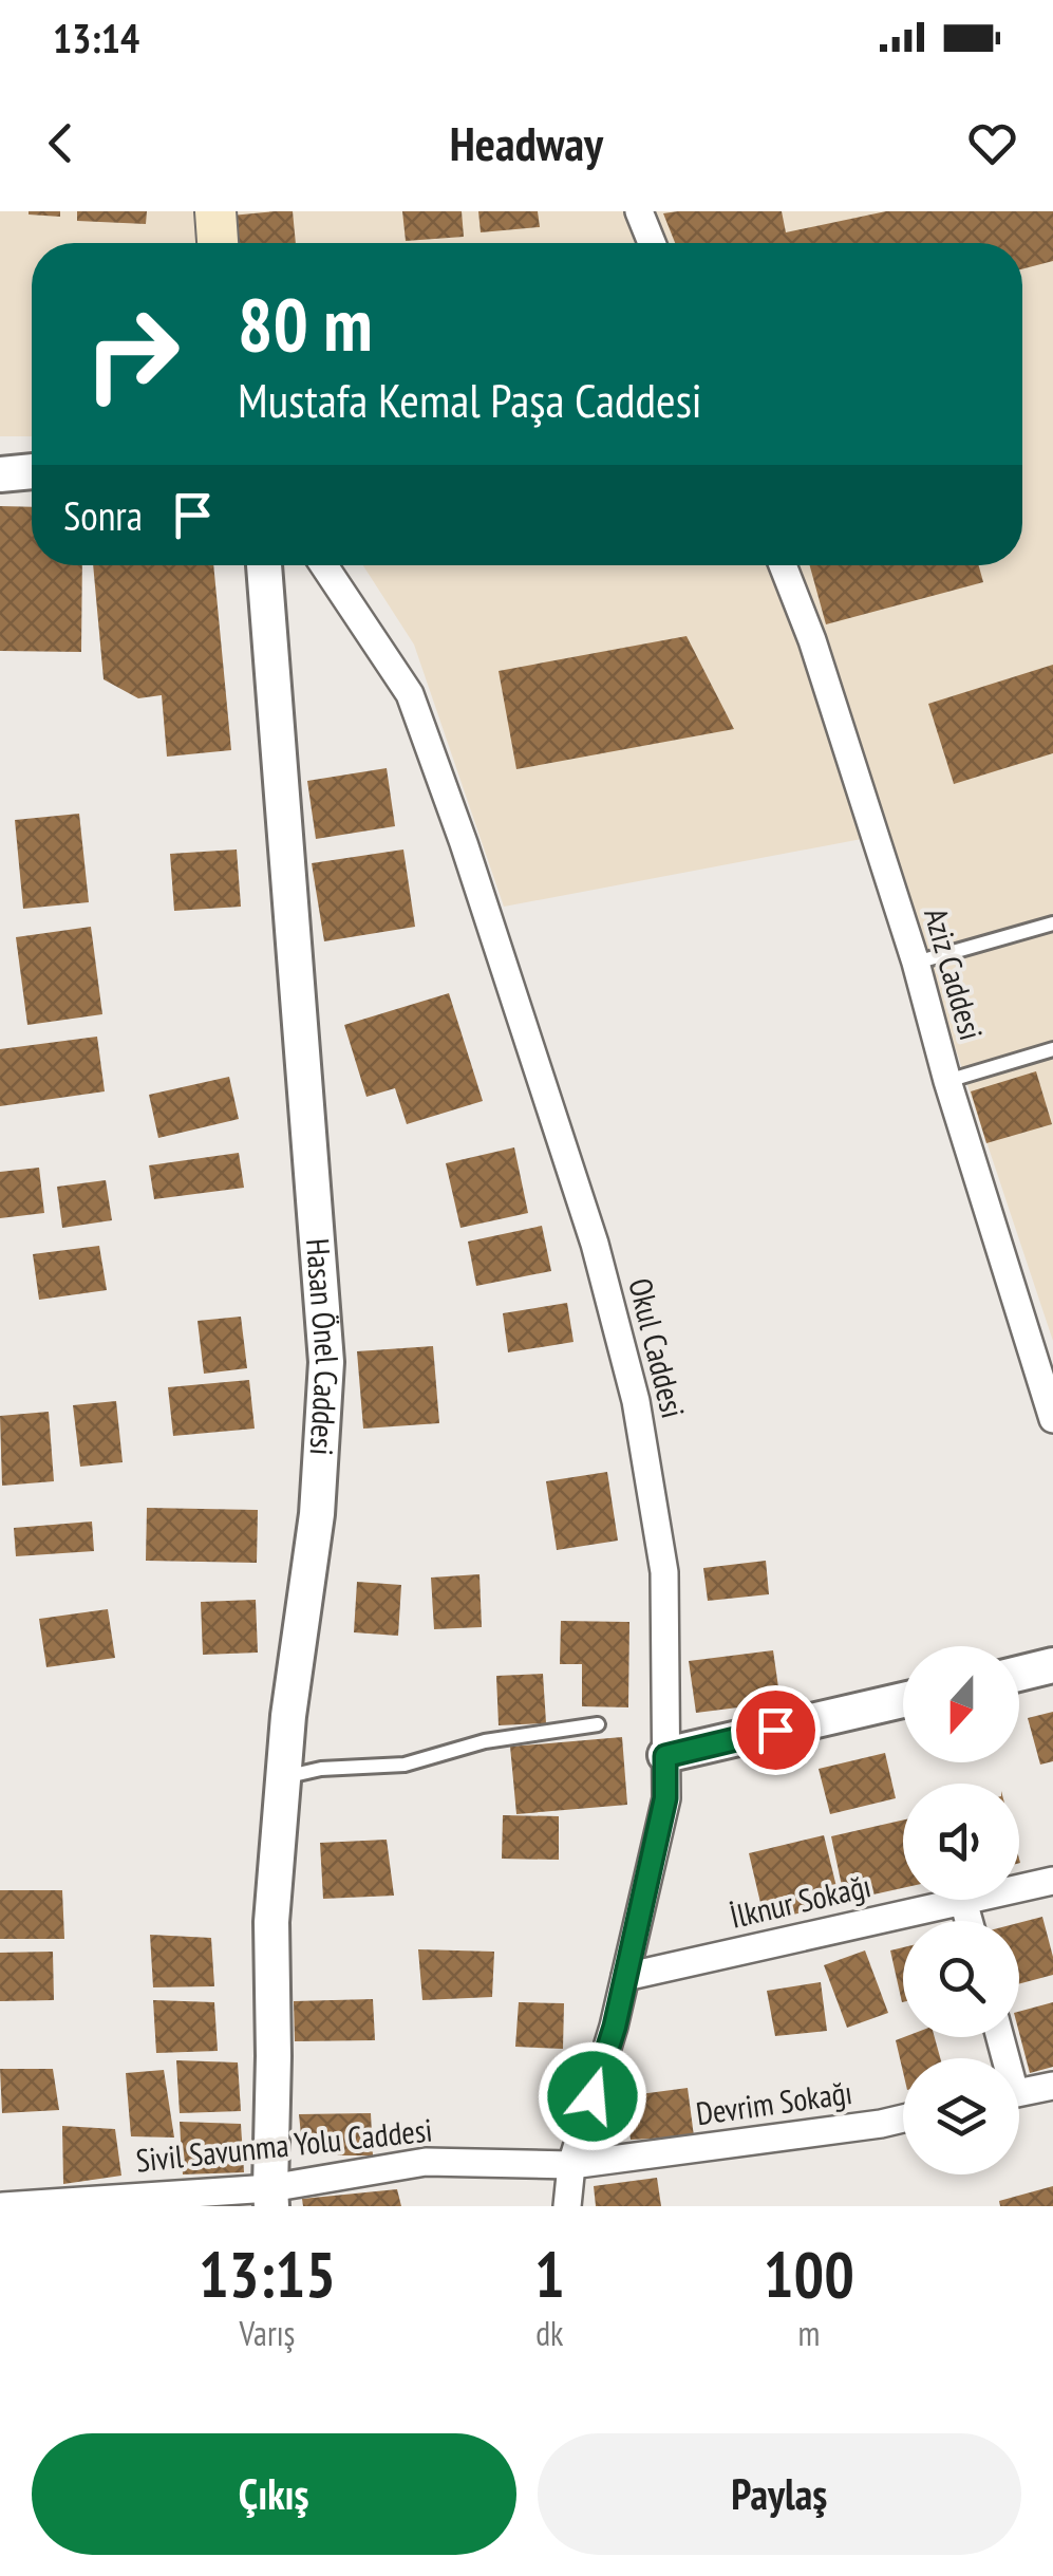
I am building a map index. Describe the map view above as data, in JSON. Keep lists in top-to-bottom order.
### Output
{
  "streets": {
    "street": [
      "Aziz Caddesi",
      "Hasan Önel Caddesi",
      "Okul Caddesi",
      "İlknur Sokağı",
      "Devrim Sokağı",
      "Sivil Savunma Yolu Caddesi"
    ]
  },
  "crossings": [
    ["Hasan Önel Caddesi", "Sivil Savunma Yolu Caddesi"],
    ["Okul Caddesi", "İlknur Sokağı"],
    ["Okul Caddesi", "Devrim Sokağı"],
    ["Okul Caddesi", "Sivil Savunma Yolu Caddesi"],
    ["Devrim Sokağı", "Sivil Savunma Yolu Caddesi"]
  ],
  "north": "bottom",
  "page": {
    "status": "13:14",
    "header": "Headway",
    "turn": ["80 m", "Mustafa Kemal Paşa Caddesi"],
    "then": "Sonra",
    "eta": [
      "13:15",
      "Varış",
      "1",
      "dk",
      "100",
      "m"
    ],
    "buttons": ["Çıkış", "Paylaş"]
  }
}
